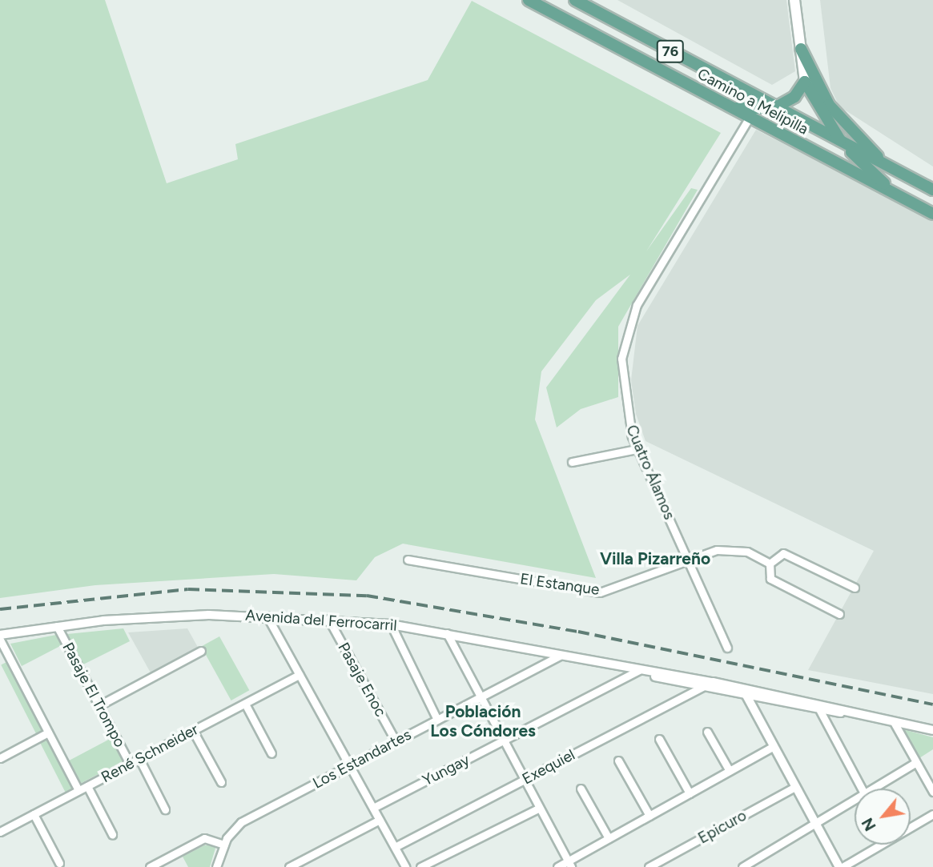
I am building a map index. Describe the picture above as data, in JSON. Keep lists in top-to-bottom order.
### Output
{
  "streets": {
    "main road": ["76", "Camino a Melipilla"],
    "street": [
      "Cuatro Álamos",
      "El Estanque",
      "Avenida del Ferrocarril",
      "Pasaje Enoc",
      "Pasaje El Trompo",
      "René Schneider",
      "Los Estandartes",
      "Exequiel",
      "Yungay",
      "Epicuro"
    ]
  },
  "crossings": [
    ["Camino a Melipilla", "Cuatro Álamos"],
    ["Cuatro Álamos", "El Estanque"],
    ["Avenida del Ferrocarril", "Pasaje Enoc"],
    ["Avenida del Ferrocarril", "Pasaje El Trompo"],
    ["Avenida del Ferrocarril", "Los Estandartes"],
    ["Avenida del Ferrocarril", "Exequiel"],
    ["Avenida del Ferrocarril", "Yungay"],
    ["Pasaje Enoc", "Los Estandartes"],
    ["Pasaje El Trompo", "René Schneider"]
  ],
  "districts": ["Villa Pizarreño", "Población Los Cóndores"],
  "north": "bottom left"
}
